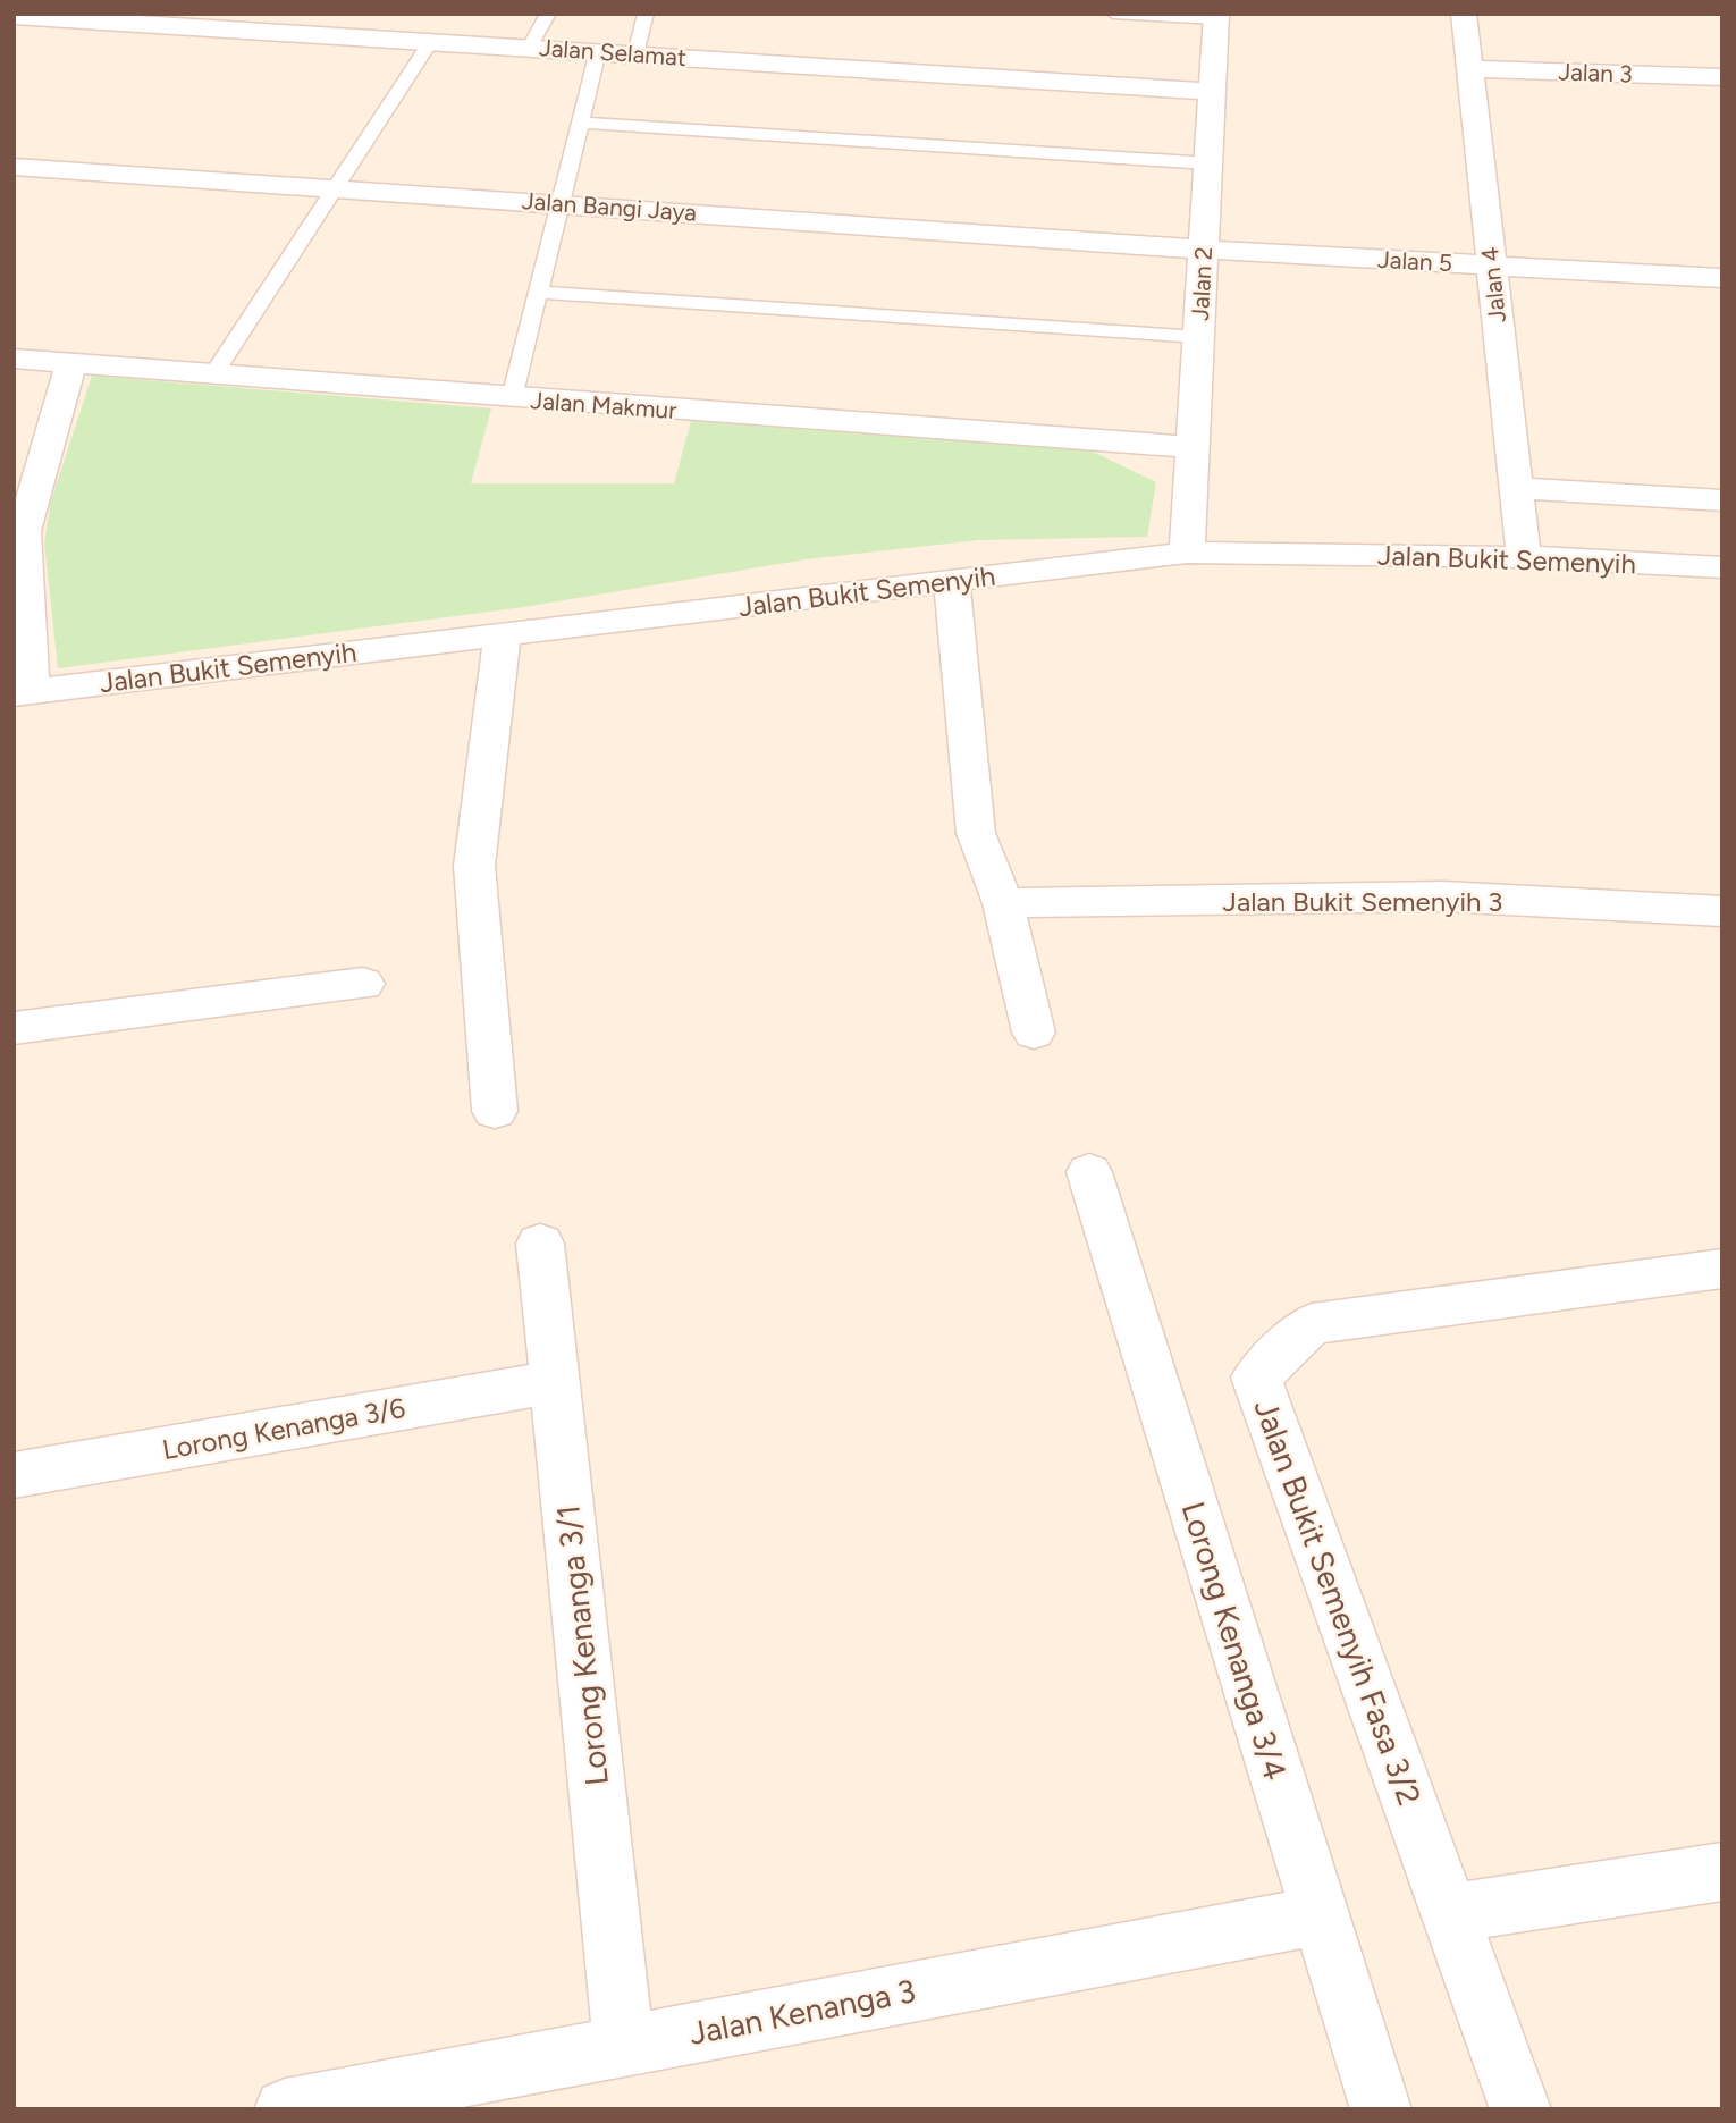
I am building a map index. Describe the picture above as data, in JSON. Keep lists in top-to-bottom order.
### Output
{
  "streets": {
    "street": [
      "Jalan Selamat",
      "Jalan 3",
      "Jalan Bangi Jaya",
      "Jalan 5",
      "Jalan 2",
      "Jalan 4",
      "Jalan Makmur",
      "Jalan Bukit Semenyih",
      "Jalan Bukit Semenyih 3",
      "Lorong Kenanga 3/6",
      "Jalan Bukit Semenyih Fasa 3/2",
      "Lorong Kenanga 3/4",
      "Lorong Kenanga 3/1",
      "Jalan Kenanga 3"
    ]
  },
  "crossings": [
    ["Jalan Selamat", "Jalan 2"],
    ["Jalan 3", "Jalan 4"],
    ["Jalan Bangi Jaya", "Jalan 5"],
    ["Jalan Bangi Jaya", "Jalan 2"],
    ["Jalan 5", "Jalan 2"],
    ["Jalan 5", "Jalan 4"],
    ["Jalan 2", "Jalan Makmur"],
    ["Jalan 2", "Jalan Bukit Semenyih"],
    ["Jalan 4", "Jalan Bukit Semenyih"],
    ["Lorong Kenanga 3/6", "Lorong Kenanga 3/1"],
    ["Lorong Kenanga 3/4", "Jalan Kenanga 3"],
    ["Lorong Kenanga 3/1", "Jalan Kenanga 3"]
  ]
}
